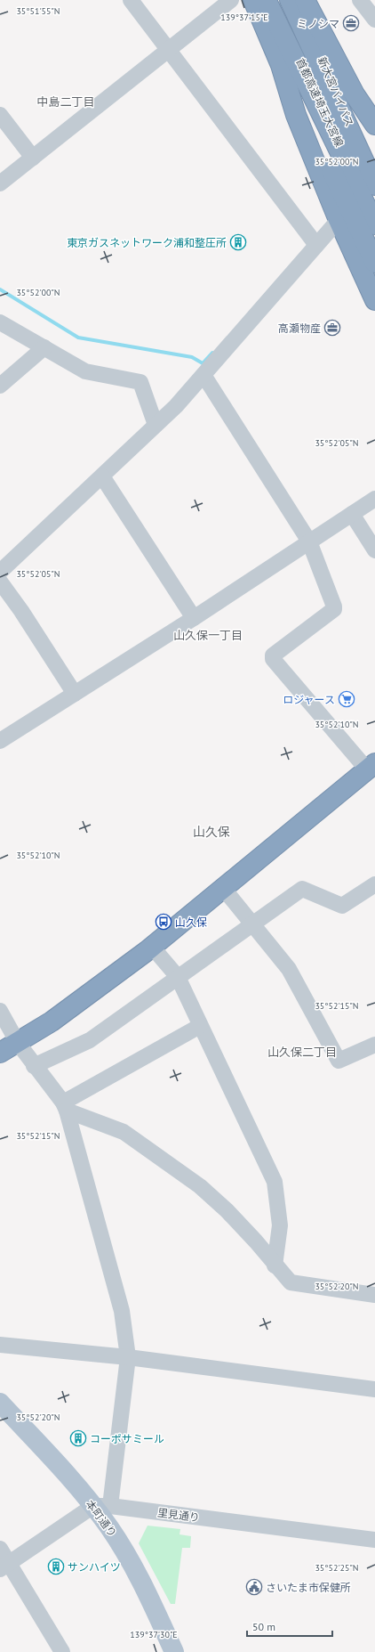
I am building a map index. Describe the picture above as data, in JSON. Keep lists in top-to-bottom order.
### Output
{
  "streets": {
    "highway": ["新大宮バイパス", "首都高速埼玉大宮線"],
    "main road": ["本町通り"],
    "street": ["里見通り"]
  },
  "crossings": [
    ["新大宮バイパス", "首都高速埼玉大宮線"],
    ["里見通り", "本町通り"]
  ],
  "districts": [
    "中島二丁目",
    "山久保一丁目",
    "山久保",
    "山久保二丁目"
  ],
  "places": {
    "office": ["ミノシマ", "高瀬物産"],
    "building": ["東京ガスネットワーク浦和整圧所", "コーポサミール", "サンハイツ"],
    "supermarket": ["ロジャース"],
    "bus stop": ["山久保"],
    "public building": ["さいたま市保健所"]
  },
  "scale_bar": "50 m",
  "coordinates": [
    "35°51'55\"N",
    "139°37'15\"E",
    "35°52'00\"N",
    "35°52'05\"N",
    "35°52'10\"N",
    "35°52'15\"N",
    "35°52'20\"N",
    "35°52'25\"N",
    "139°37'30\"E"
  ]
}
